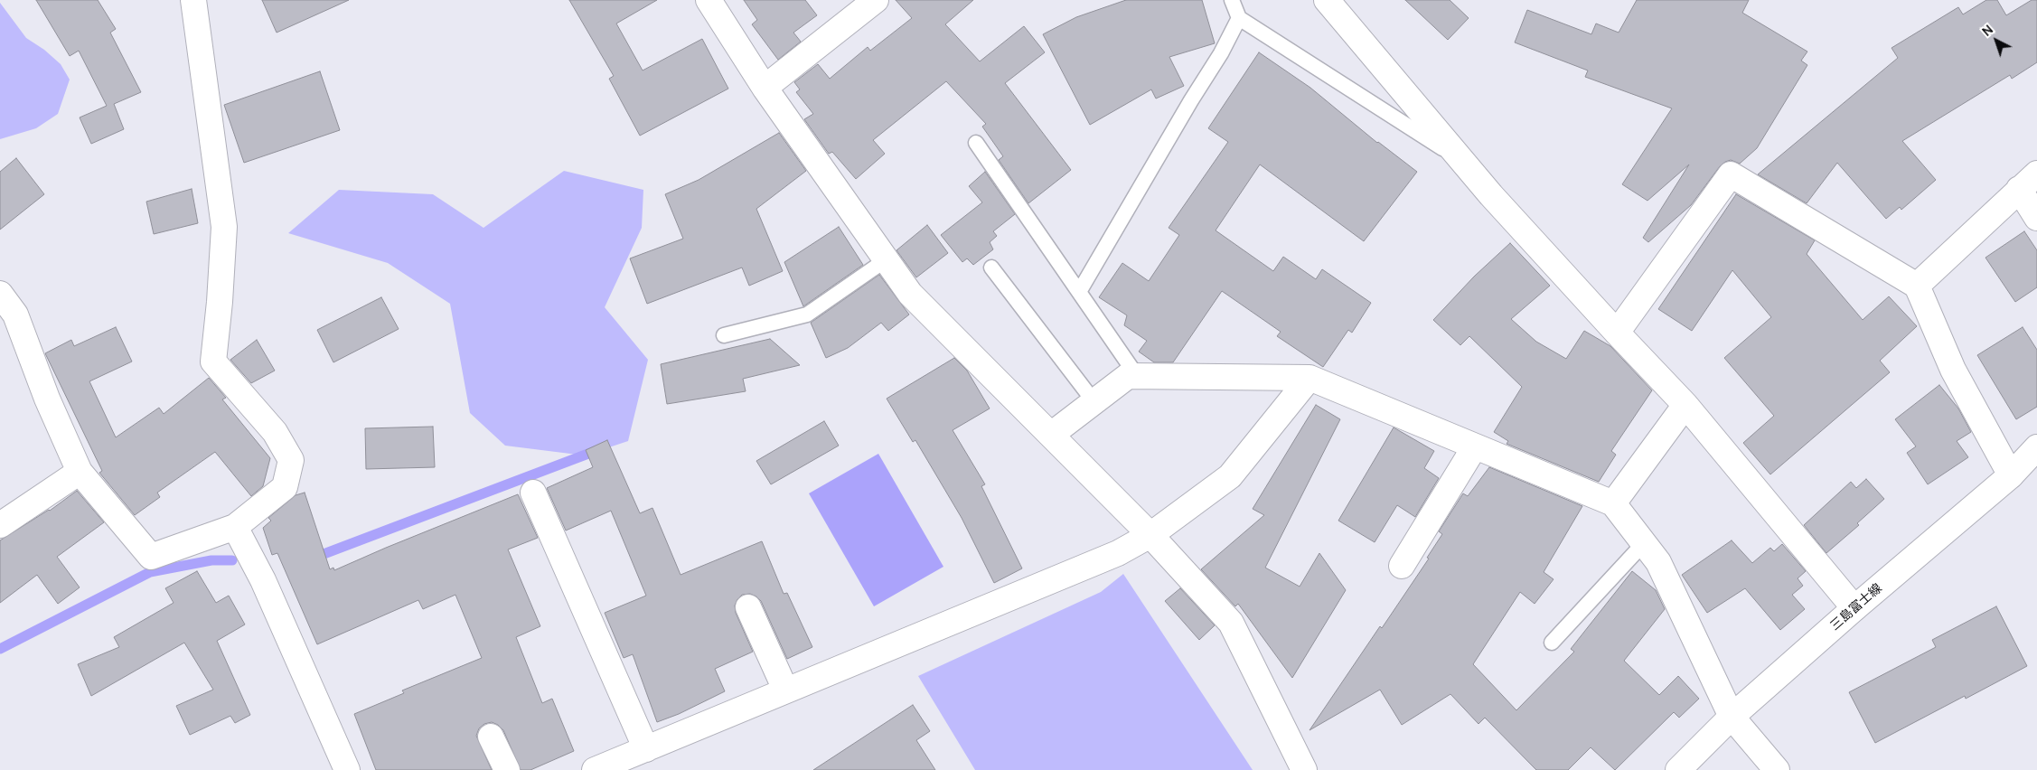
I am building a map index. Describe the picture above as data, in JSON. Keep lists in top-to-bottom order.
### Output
{
  "streets": {
    "street": ["三島富士線"]
  },
  "north": "top left"
}
